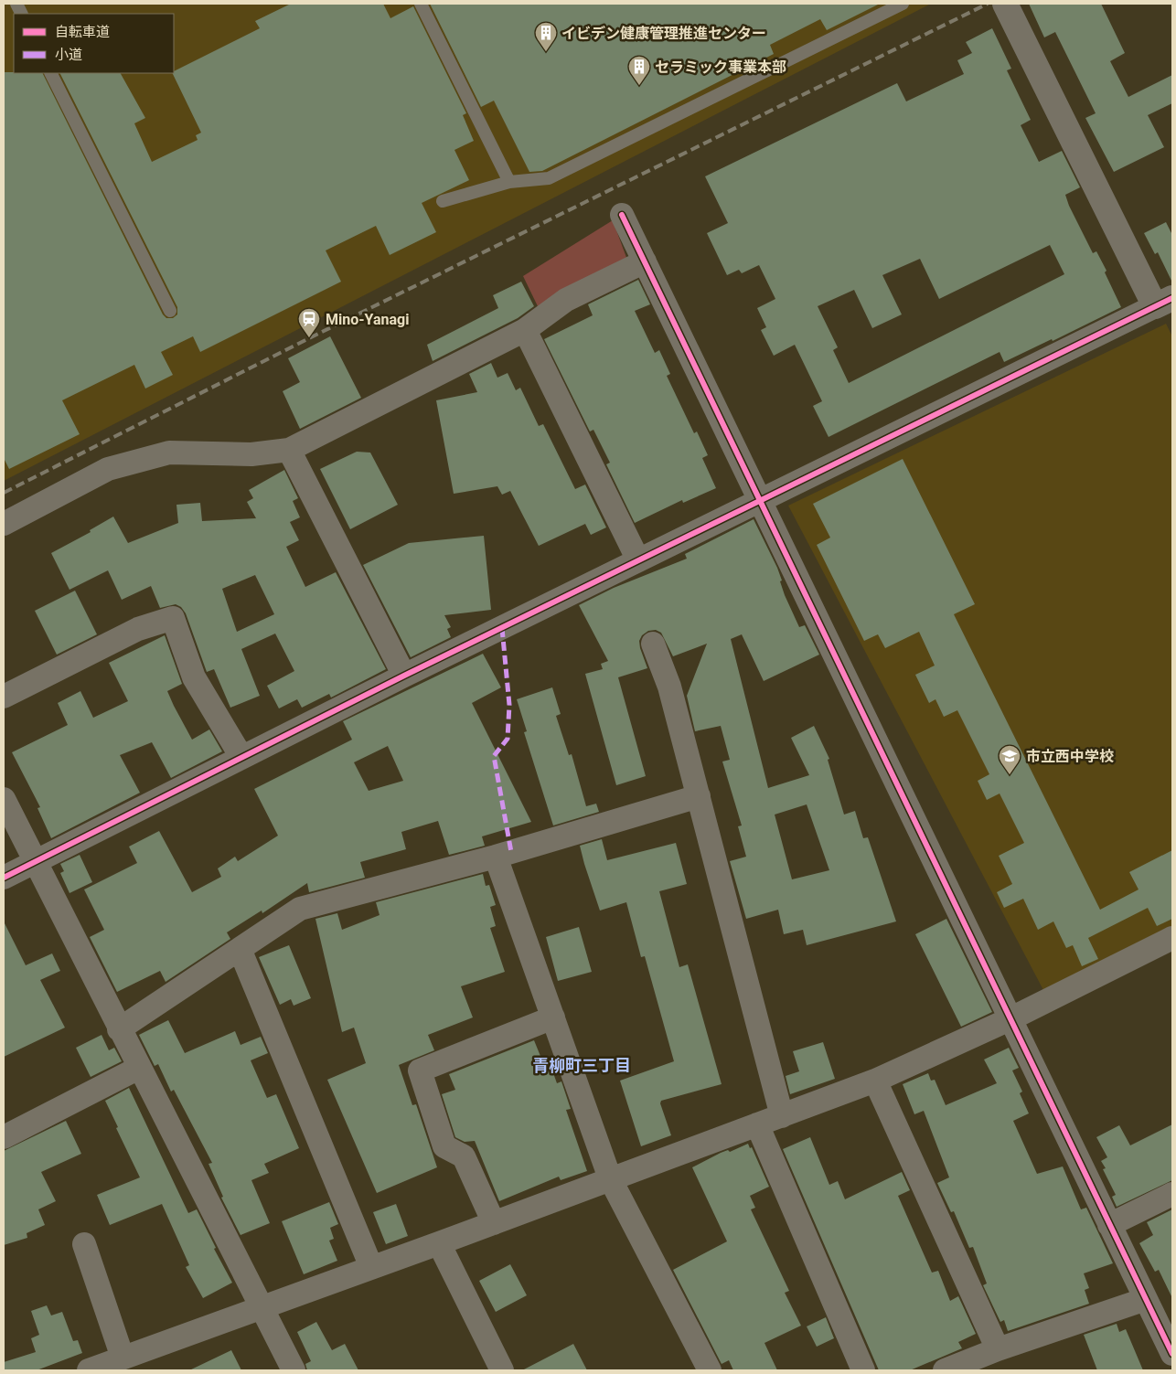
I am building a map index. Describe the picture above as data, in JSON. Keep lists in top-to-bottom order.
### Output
{
  "districts": ["青柳町三丁目"],
  "places": {
    "building": ["イビデン健康管理推進センター", "セラミック事業本部"],
    "station": ["Mino-Yanagi"],
    "school or university": ["市立西中学校"]
  },
  "legend": ["自転車道", "小道"]
}
